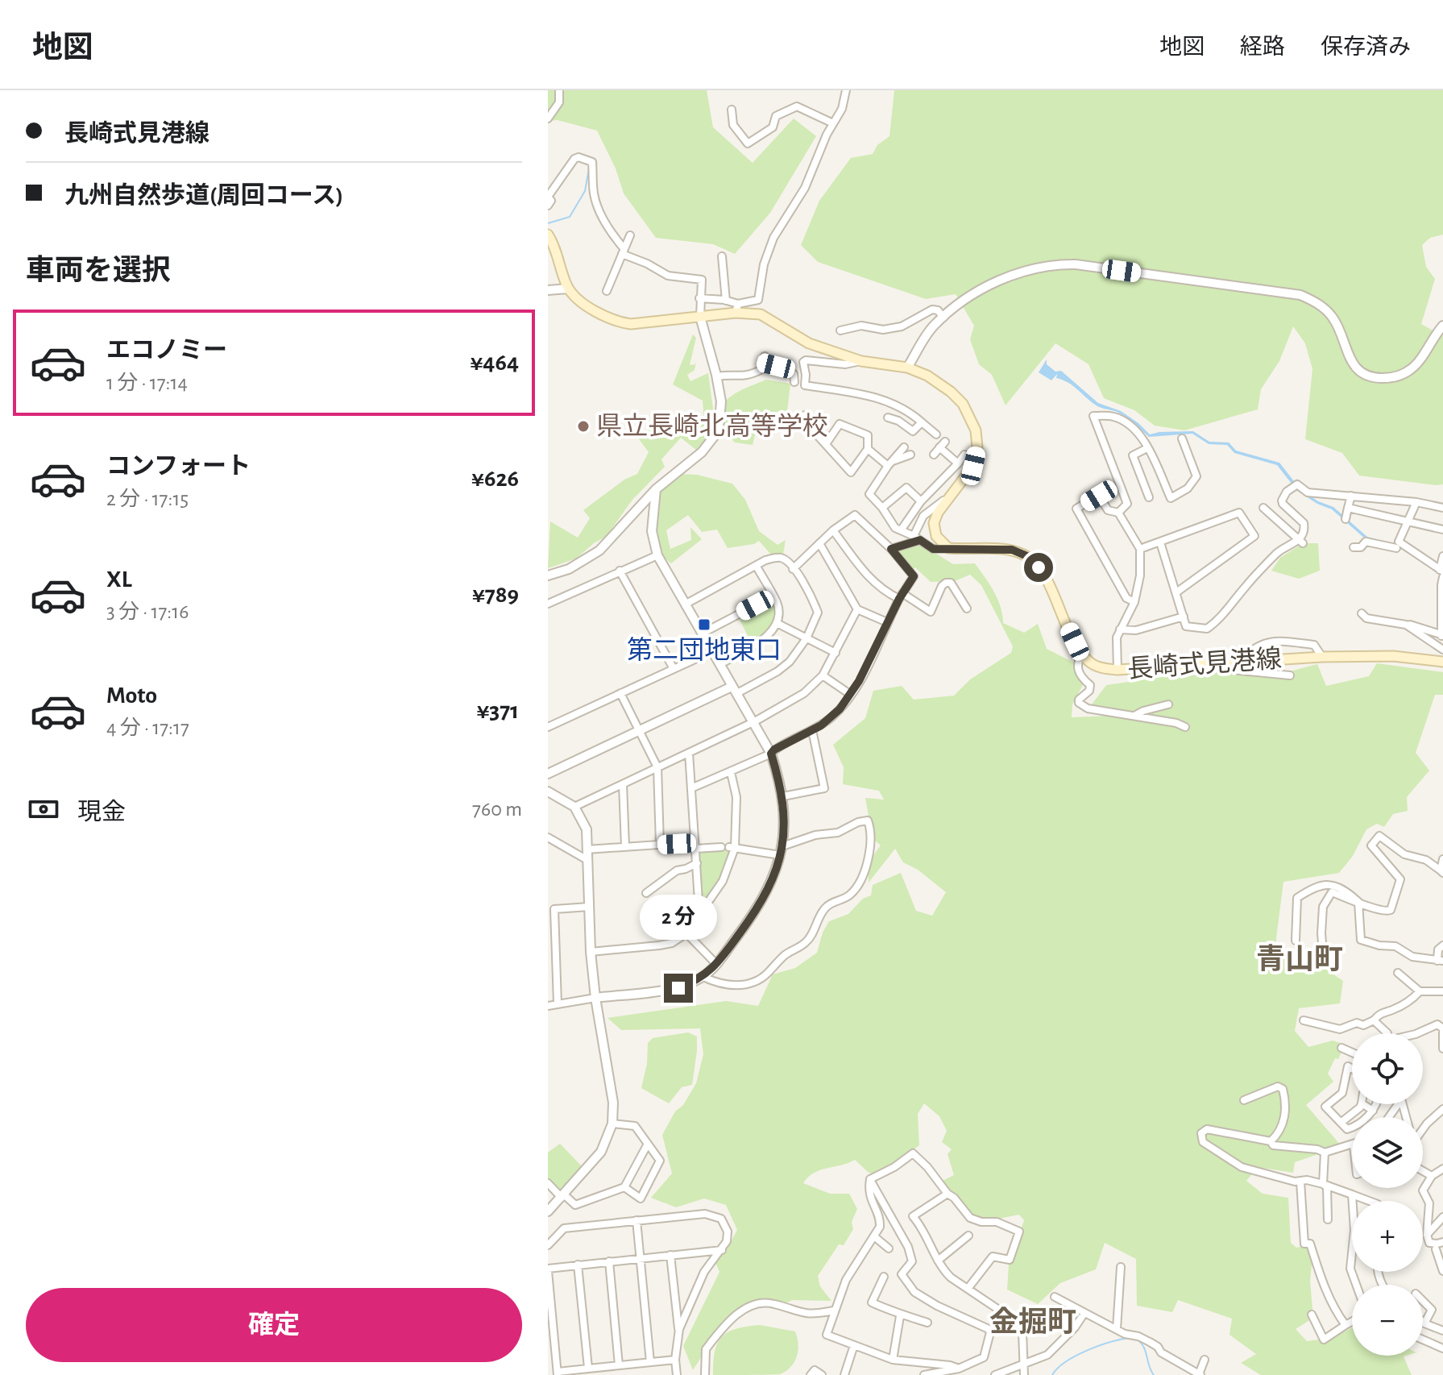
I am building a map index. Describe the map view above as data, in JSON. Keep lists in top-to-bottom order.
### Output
{
  "streets": {
    "main road": ["長崎式見港線"]
  },
  "districts": ["青山町", "金掘町"],
  "places": {
    "other": ["県立長崎北高等学校"],
    "transit": ["第二団地東口"]
  },
  "page": {
    "header": "地図",
    "nav": ["地図", "経路", "保存済み"],
    "banner": ["長崎式見港線", "九州自然歩道(周回コース)"],
    "heading": "車両を選択",
    "list": [
      {
        "name": "エコノミー",
        "note": "1 分 · 17:14",
        "value": "¥464"
      },
      {
        "name": "コンフォート",
        "note": "2 分 · 17:15",
        "value": "¥626"
      },
      {
        "name": "XL",
        "note": "3 分 · 17:16",
        "value": "¥789"
      },
      {
        "name": "Moto",
        "note": "4 分 · 17:17",
        "value": "¥371"
      }
    ],
    "pay": ["現金", "760 m"],
    "bubble": "2 分",
    "map_buttons": ["+", "−"],
    "buttons": "確定"
  }
}
